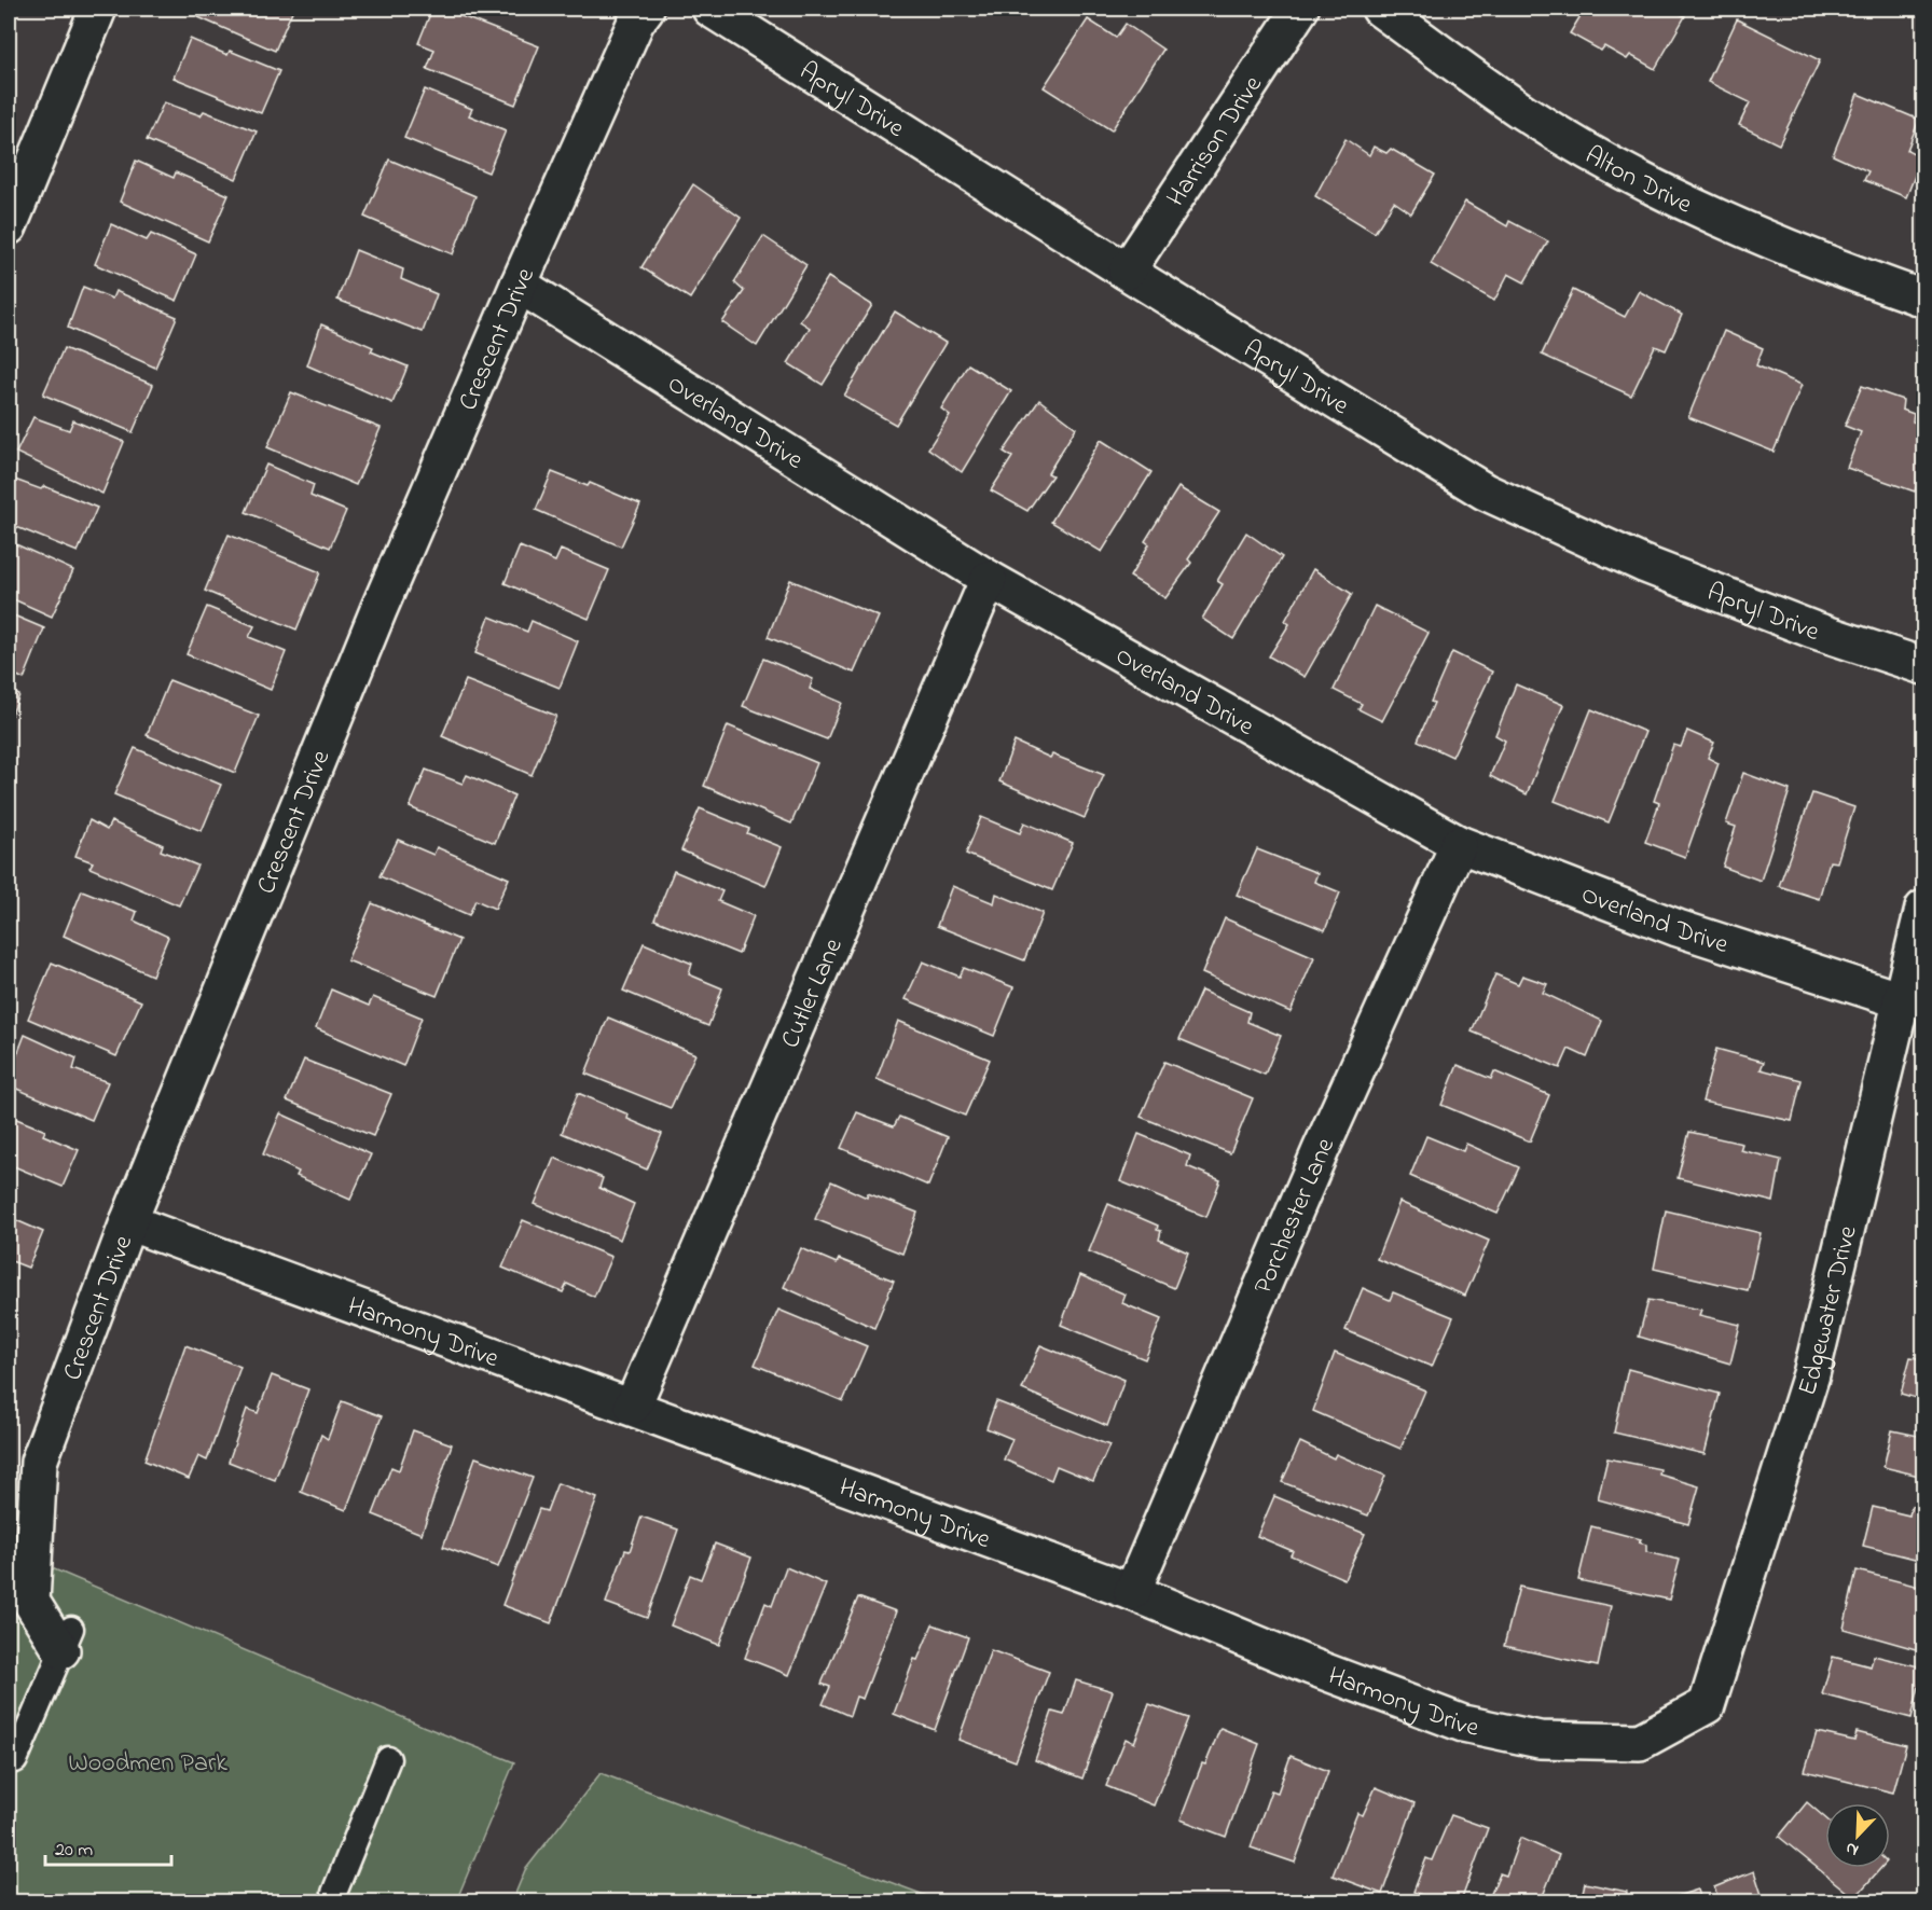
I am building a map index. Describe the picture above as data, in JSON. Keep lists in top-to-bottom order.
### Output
{
  "streets": {
    "street": [
      "Apryl Drive",
      "Harrison Drive",
      "Alton Drive",
      "Crescent Drive",
      "Overland Drive",
      "Cutler Lane",
      "Porchester Lane",
      "Edgewater Drive",
      "Harmony Drive"
    ]
  },
  "crossings": [
    ["Apryl Drive", "Harrison Drive"],
    ["Crescent Drive", "Overland Drive"],
    ["Crescent Drive", "Harmony Drive"],
    ["Overland Drive", "Cutler Lane"],
    ["Overland Drive", "Porchester Lane"],
    ["Overland Drive", "Edgewater Drive"],
    ["Cutler Lane", "Harmony Drive"],
    ["Porchester Lane", "Harmony Drive"],
    ["Edgewater Drive", "Harmony Drive"]
  ],
  "parks": ["Woodmen Park"],
  "scale_bar": "20 m",
  "north": "bottom left"
}
